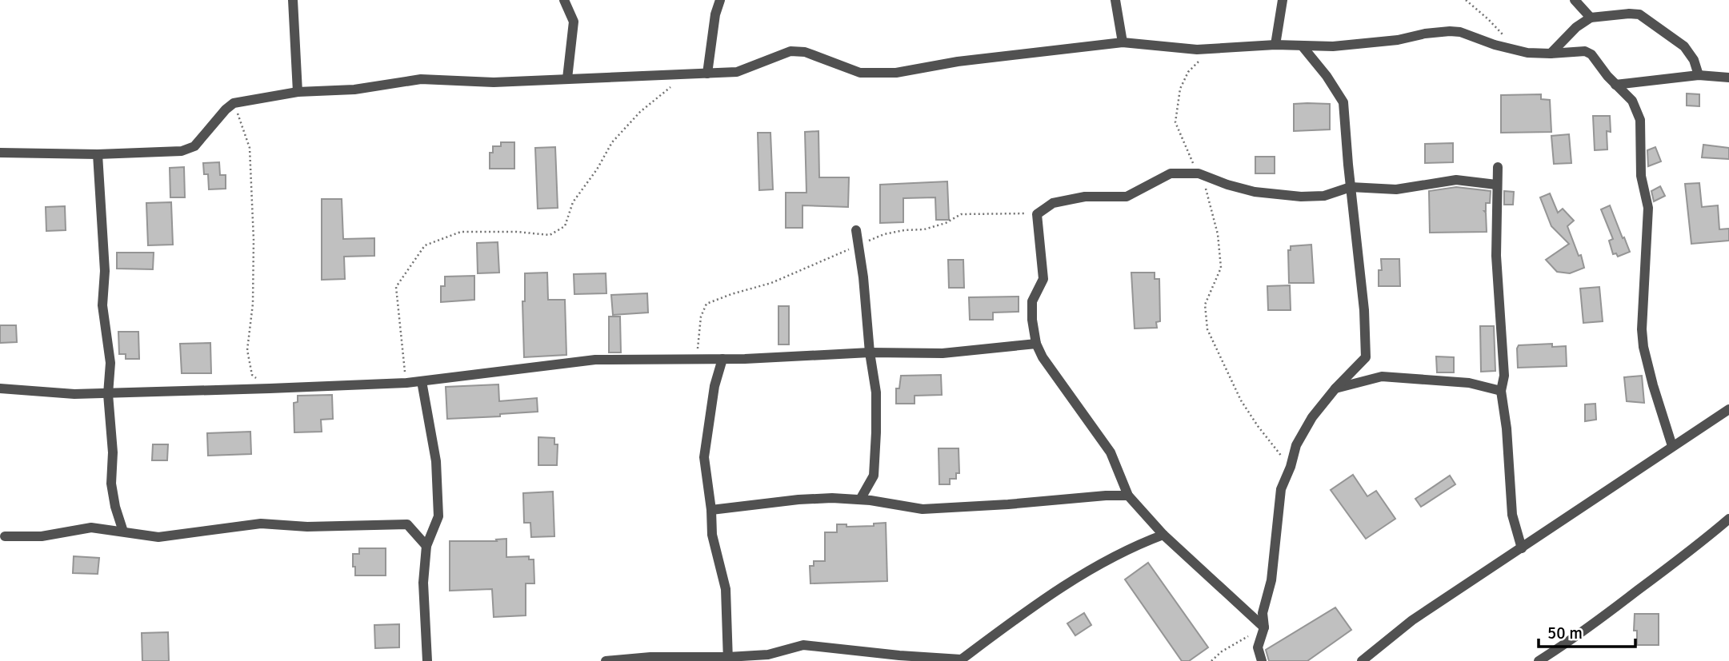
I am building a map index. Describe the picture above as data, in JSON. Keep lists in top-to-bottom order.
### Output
{
  "scale_bar": "50 m"
}
